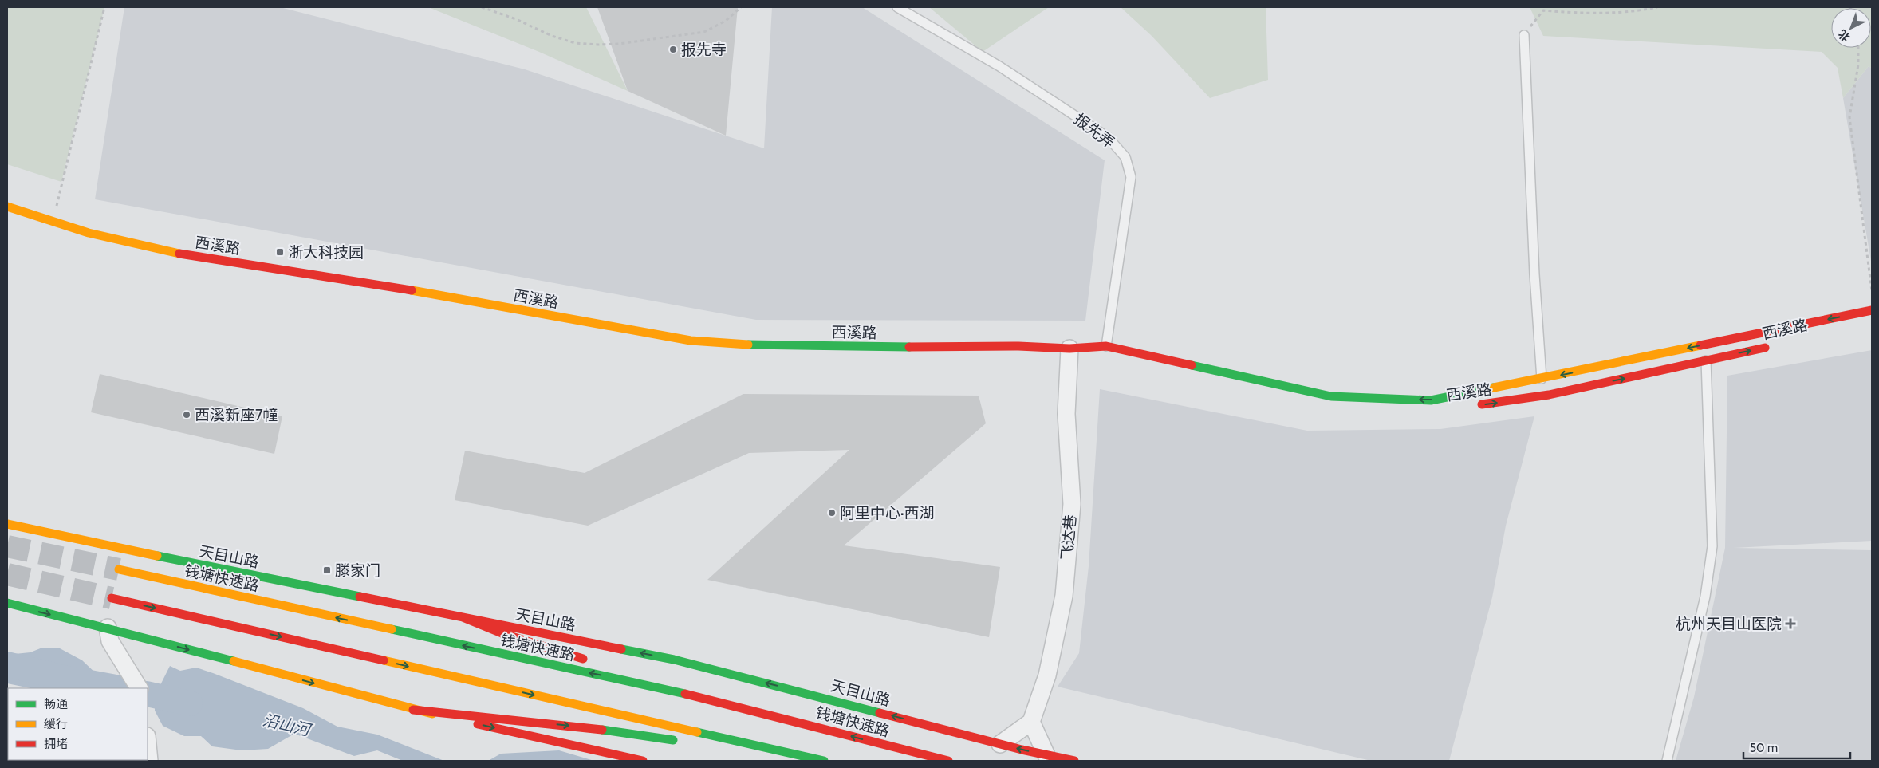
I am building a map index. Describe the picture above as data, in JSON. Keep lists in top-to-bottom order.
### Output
{
  "streets": {
    "main road": ["西溪路", "天目山路", "钱塘快速路"],
    "street": ["飞达巷"],
    "lane": ["报先弄"]
  },
  "crossings": [
    ["报先弄", "西溪路"],
    ["西溪路", "飞达巷"]
  ],
  "water": ["沿山河"],
  "places": {
    "other": ["报先寺", "西溪新座7幢", "阿里中心·西湖"],
    "transit": ["浙大科技园", "滕家门"],
    "health": ["杭州天目山医院"]
  },
  "legend": ["畅通", "缓行", "拥堵"],
  "scale_bar": "50 m",
  "north": "bottom left"
}
